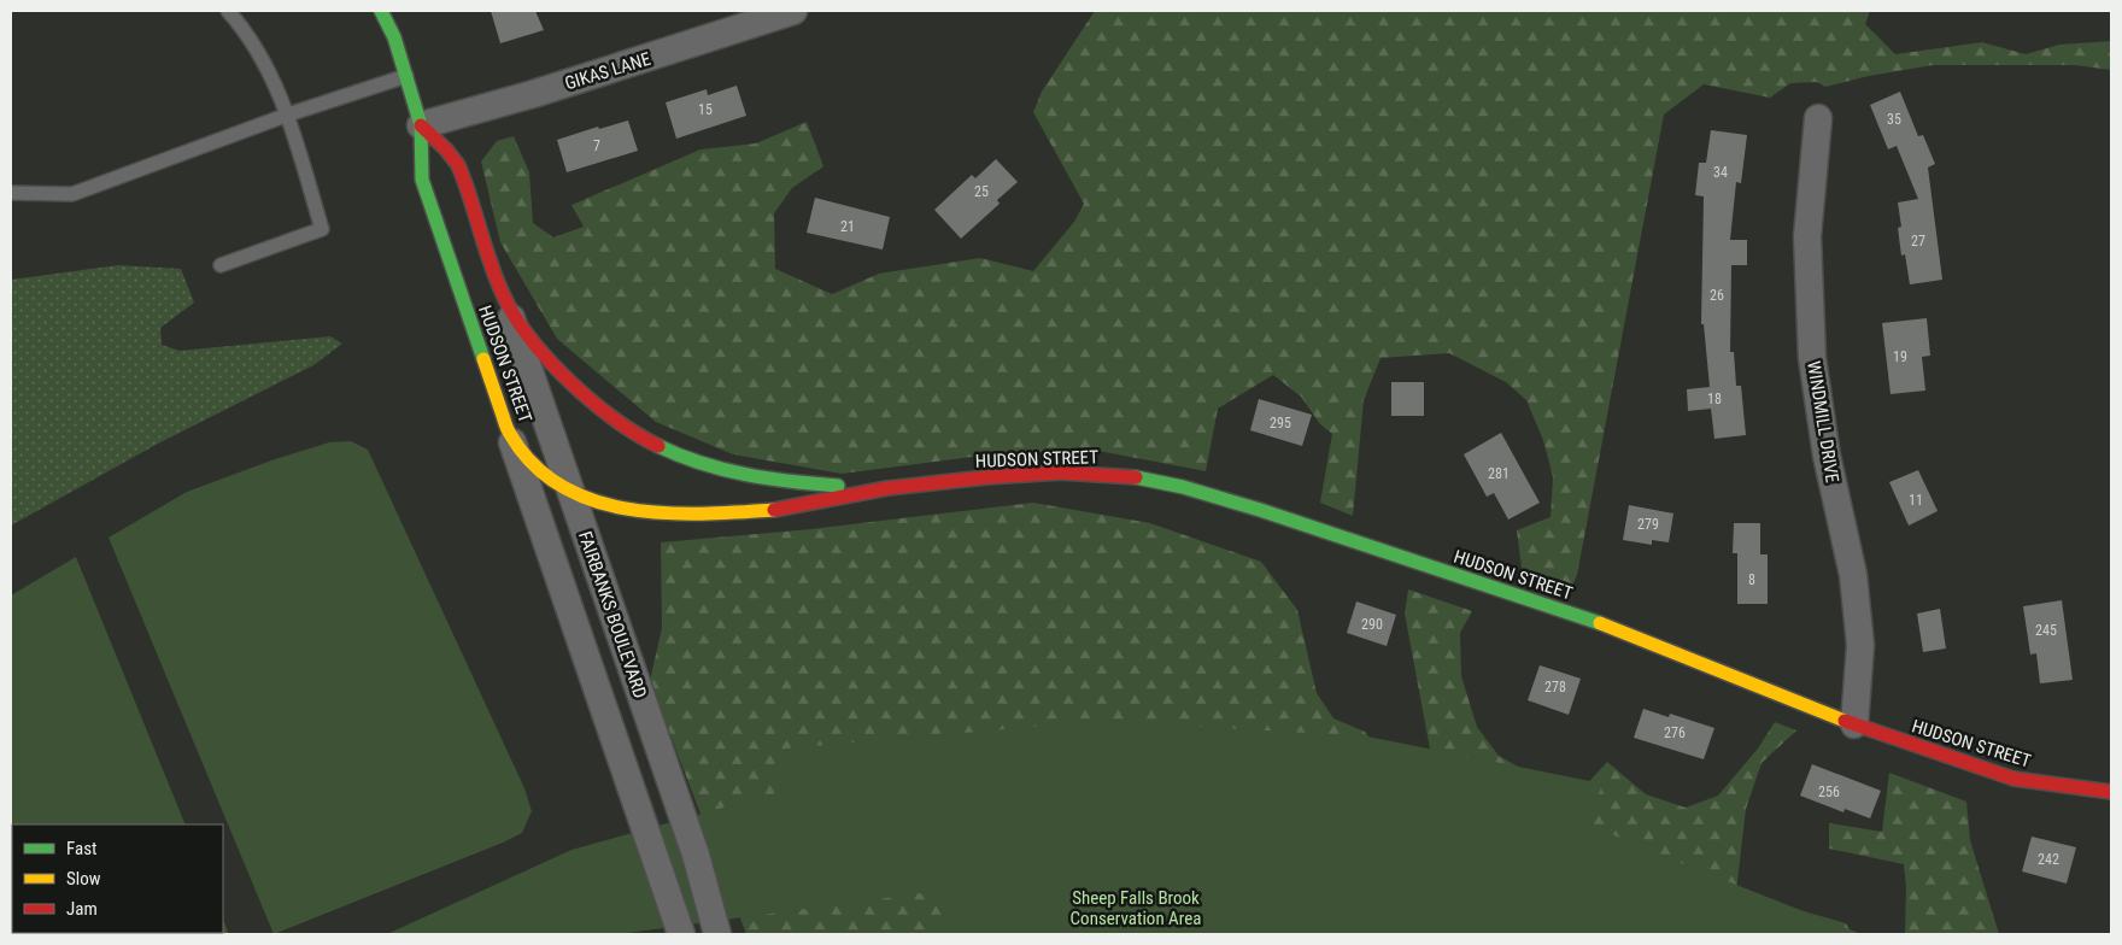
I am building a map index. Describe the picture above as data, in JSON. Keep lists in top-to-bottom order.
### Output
{
  "streets": {
    "street": [
      "GIKAS LANE",
      "HUDSON STREET",
      "WINDMILL DRIVE",
      "FAIRBANKS BOULEVARD"
    ]
  },
  "crossings": [
    ["GIKAS LANE", "HUDSON STREET"],
    ["HUDSON STREET", "WINDMILL DRIVE"],
    ["HUDSON STREET", "FAIRBANKS BOULEVARD"]
  ],
  "parks": ["Sheep Falls Brook Conservation Area"],
  "house_numbers": [
    "15",
    "35",
    "7",
    "34",
    "25",
    "21",
    "27",
    "26",
    "19",
    "18",
    "295",
    "281",
    "11",
    "279",
    "8",
    "290",
    "245",
    "278",
    "276",
    "256",
    "242"
  ],
  "legend": ["Fast", "Slow", "Jam"]
}
